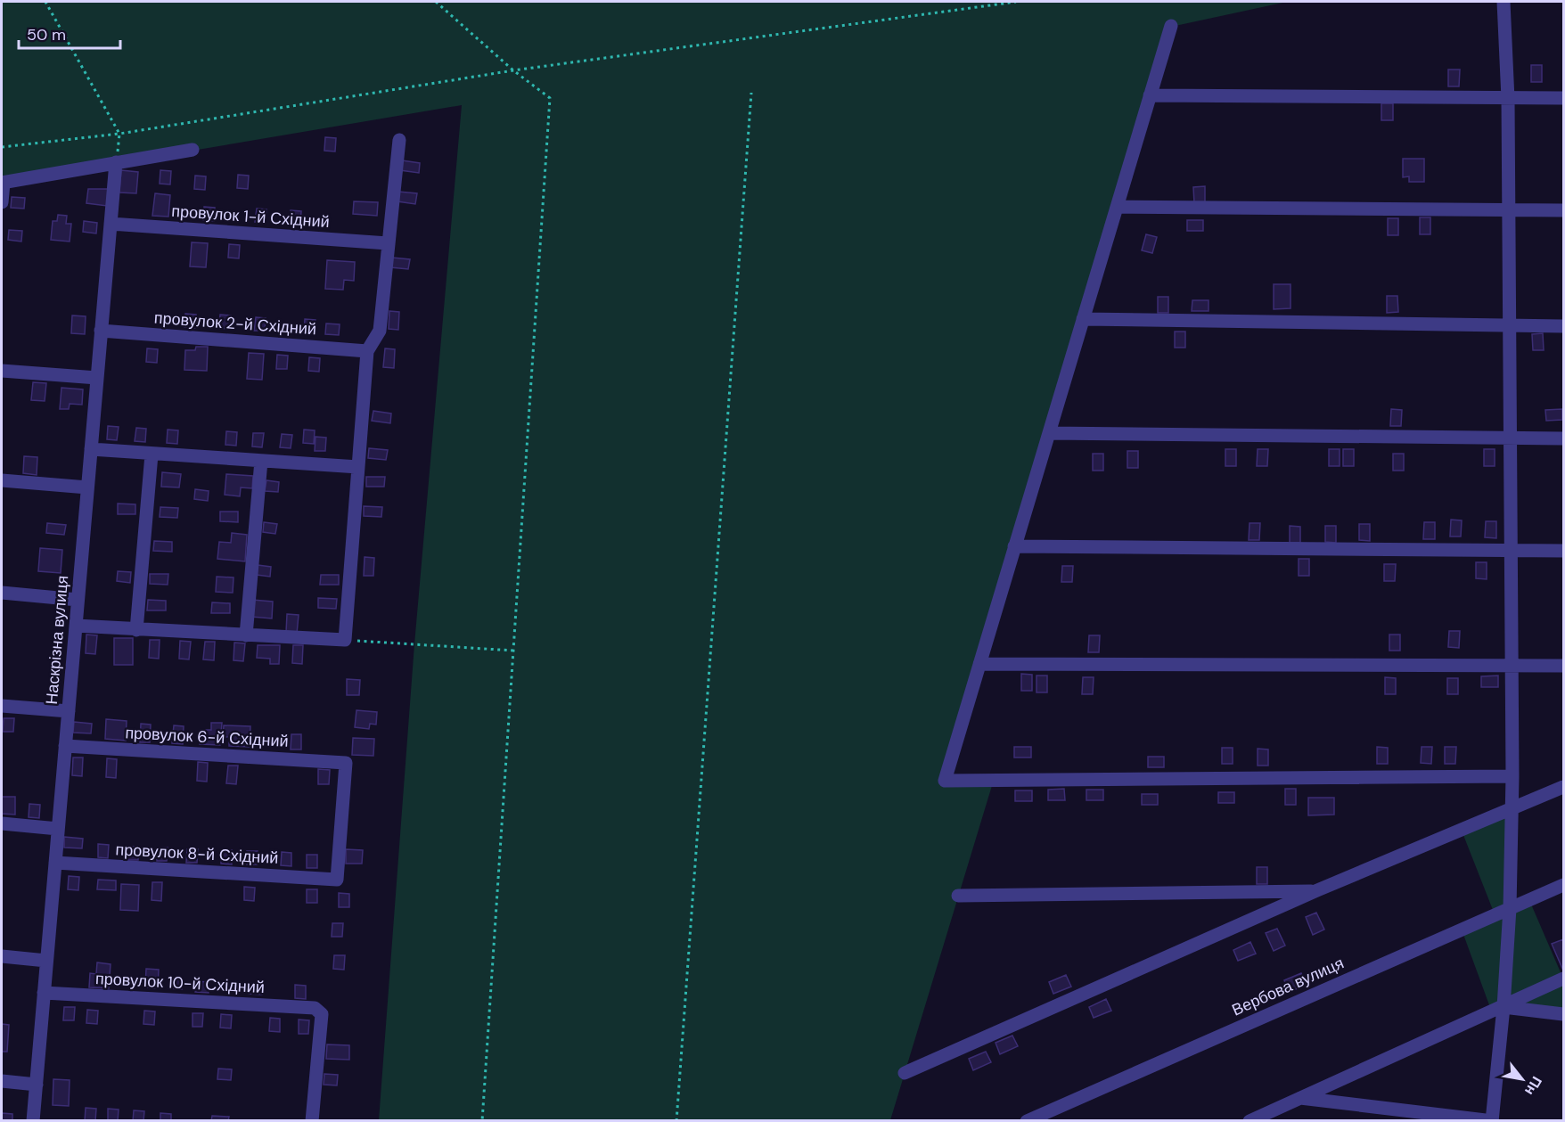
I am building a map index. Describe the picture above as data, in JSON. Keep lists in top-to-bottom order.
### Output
{
  "streets": {
    "street": [
      "провулок 1-й Східний",
      "провулок 2-й Східний",
      "Наскрізна вулиця",
      "провулок 6-й Східний",
      "провулок 8-й Східний",
      "провулок 10-й Східний",
      "Вербова вулиця"
    ]
  },
  "crossings": [
    ["провулок 1-й Східний", "Наскрізна вулиця"],
    ["провулок 2-й Східний", "Наскрізна вулиця"],
    ["Наскрізна вулиця", "провулок 6-й Східний"],
    ["Наскрізна вулиця", "провулок 8-й Східний"],
    ["Наскрізна вулиця", "провулок 10-й Східний"],
    ["провулок 6-й Східний", "провулок 8-й Східний"]
  ],
  "scale_bar": "50 m",
  "north": "bottom right"
}
